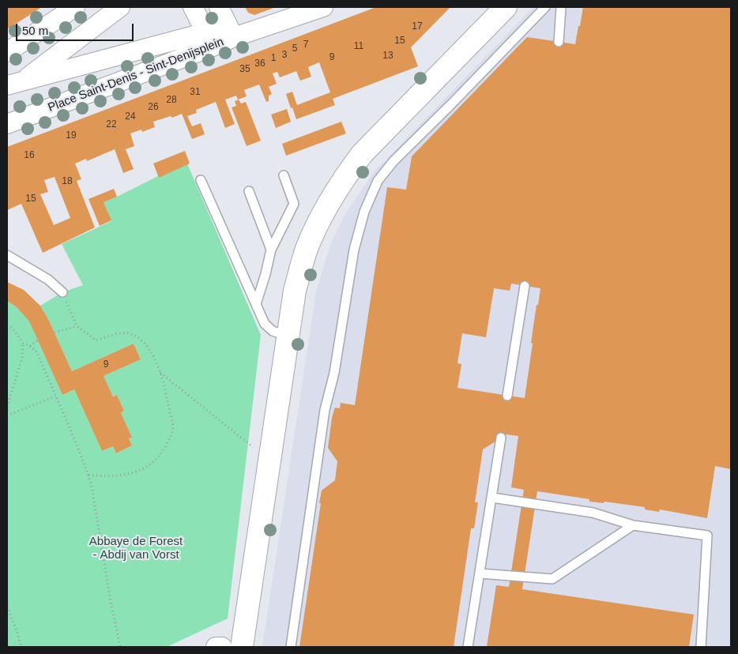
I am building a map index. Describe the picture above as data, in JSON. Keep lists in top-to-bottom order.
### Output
{
  "streets": {
    "street": ["Place Saint-Denis - Sint-Denijsplein"]
  },
  "parks": ["Abbaye de Forest - Abdij van Vorst"],
  "house_numbers": [
    "17",
    "15",
    "7",
    "11",
    "5",
    "3",
    "13",
    "9",
    "1",
    "36",
    "35",
    "31",
    "28",
    "26",
    "24",
    "22",
    "19",
    "16",
    "18",
    "15",
    "9"
  ],
  "scale_bar": "50 m"
}
